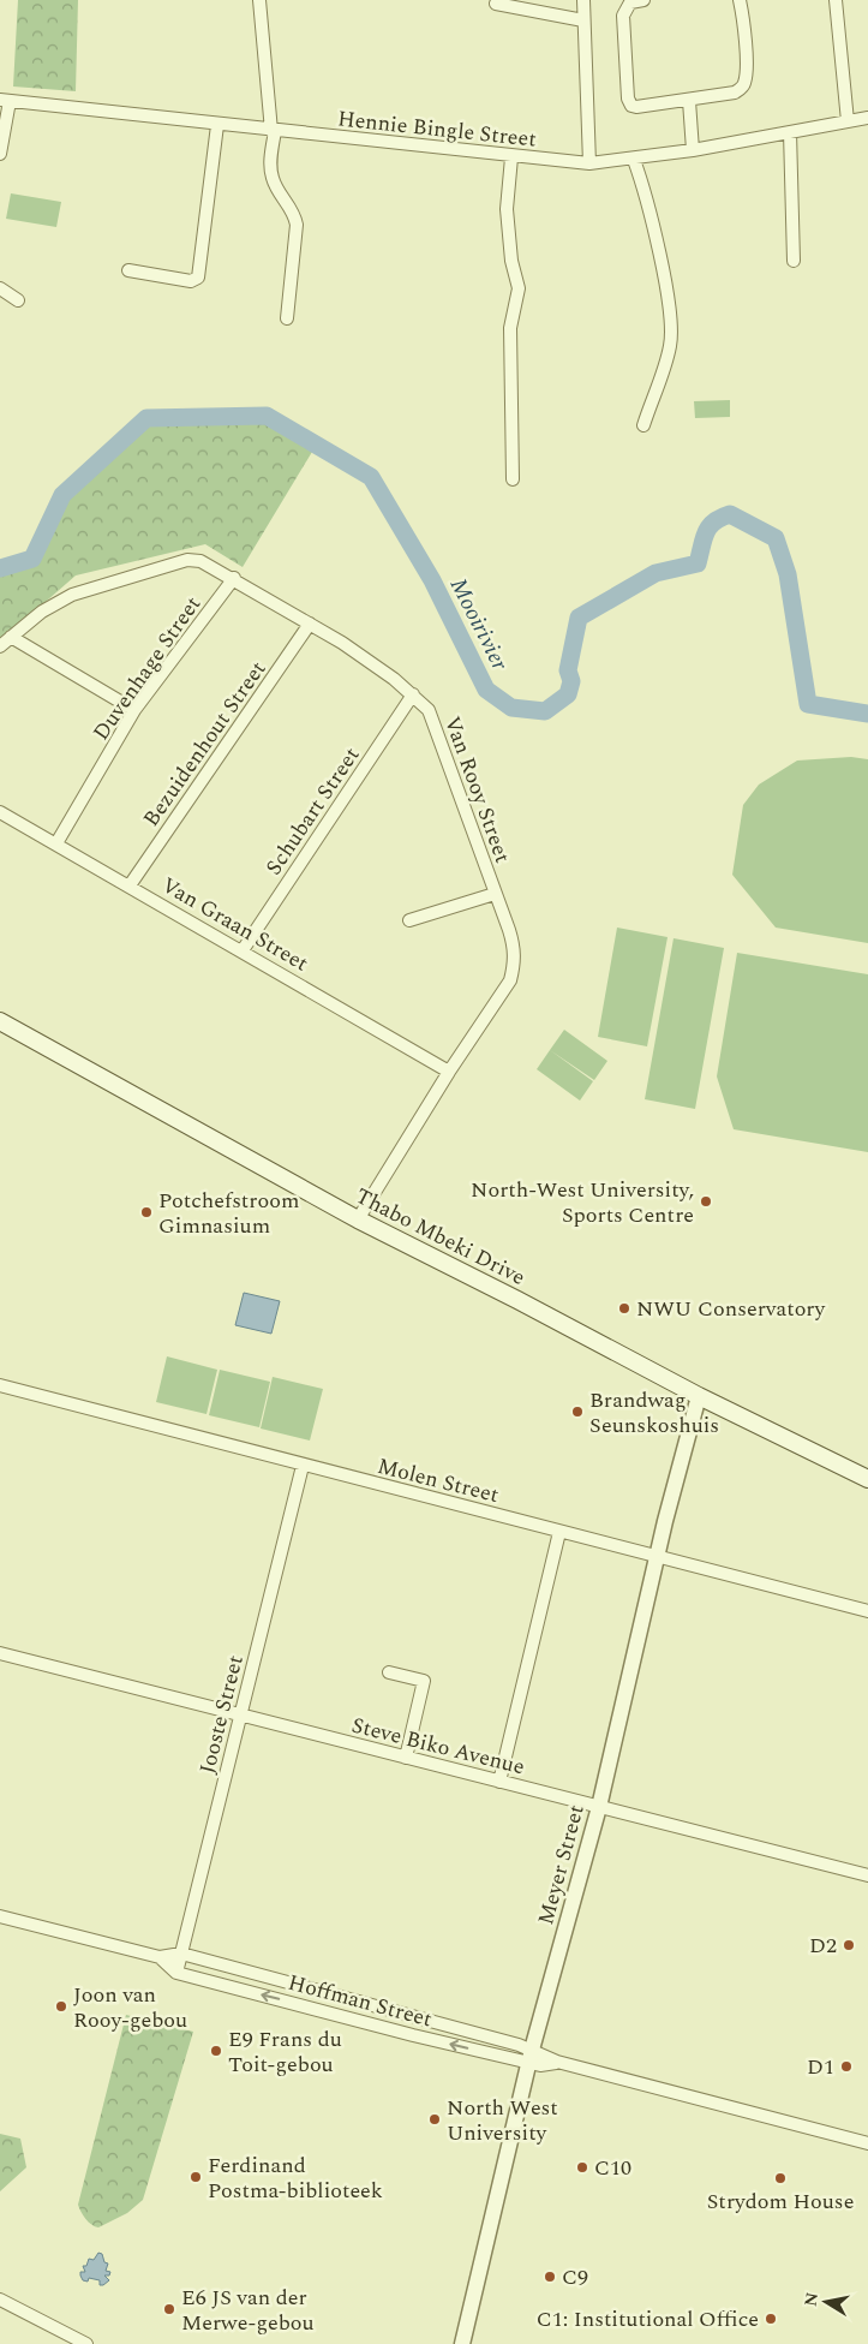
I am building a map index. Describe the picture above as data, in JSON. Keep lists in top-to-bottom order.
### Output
{
  "streets": {
    "main road": ["Thabo Mbeki Drive"],
    "street": [
      "Hennie Bingle Street",
      "Duvenhage Street",
      "Bezuidenhout Street",
      "Van Rooy Street",
      "Schubart Street",
      "Van Graan Street",
      "Molen Street",
      "Jooste Street",
      "Steve Biko Avenue",
      "Meyer Street",
      "Hoffman Street"
    ]
  },
  "crossings": [
    ["Duvenhage Street", "Van Rooy Street"],
    ["Duvenhage Street", "Van Graan Street"],
    ["Bezuidenhout Street", "Van Rooy Street"],
    ["Bezuidenhout Street", "Van Graan Street"],
    ["Van Rooy Street", "Schubart Street"],
    ["Van Rooy Street", "Van Graan Street"],
    ["Van Rooy Street", "Thabo Mbeki Drive"],
    ["Schubart Street", "Van Graan Street"],
    ["Thabo Mbeki Drive", "Meyer Street"],
    ["Molen Street", "Jooste Street"],
    ["Molen Street", "Meyer Street"],
    ["Jooste Street", "Steve Biko Avenue"],
    ["Jooste Street", "Hoffman Street"],
    ["Steve Biko Avenue", "Meyer Street"],
    ["Meyer Street", "Hoffman Street"]
  ],
  "water": ["Mooirivier"],
  "places": [
    "North-West University, Sports Centre",
    "Potchefstroom Gimnasium",
    "NWU Conservatory",
    "Brandwag Seunskoshuis",
    "D2",
    "Joon van Rooy-gebou",
    "E9 Frans du Toit-gebou",
    "D1",
    "North West University",
    "C10",
    "Ferdinand Postma-biblioteek",
    "Strydom House",
    "C9",
    "E6 JS van der Merwe-gebou",
    "C1: Institutional Office"
  ],
  "north": "left"
}
